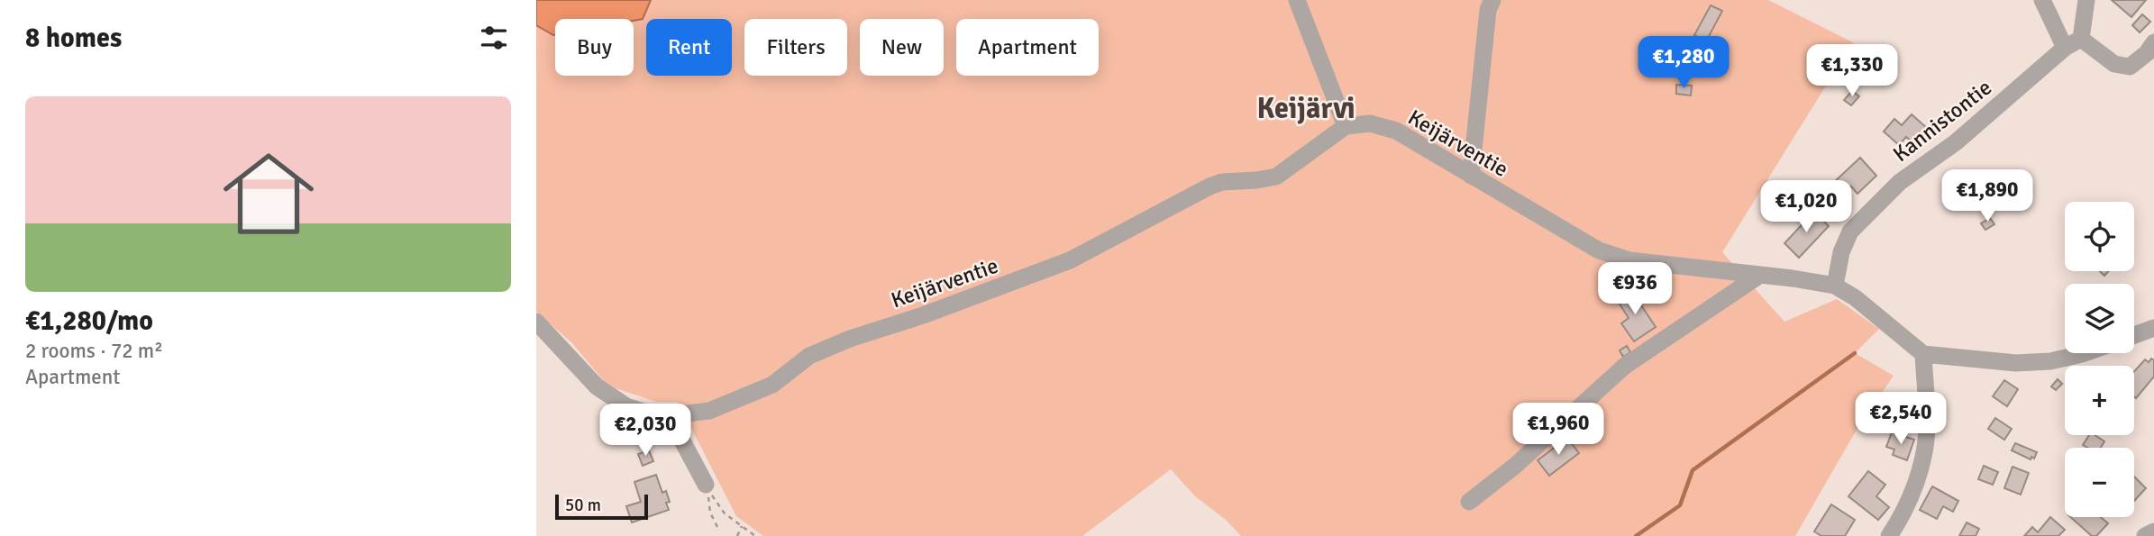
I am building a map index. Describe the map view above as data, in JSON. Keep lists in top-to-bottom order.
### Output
{
  "streets": {
    "street": ["Kannistontie", "Keijärventie"]
  },
  "crossings": [
    ["Kannistontie", "Keijärventie"]
  ],
  "districts": ["Keijärvi"],
  "scale_bar": "50 m",
  "page": {
    "heading": "8 homes",
    "chip": [
      "Buy",
      "Rent",
      "Filters",
      "New",
      "Apartment"
    ],
    "price": [
      "€1,280",
      "€1,330",
      "€1,890",
      "€1,020",
      "€936",
      "€2,540",
      "€1,960",
      "€2,030"
    ],
    "list": [
      {
        "name": "€1,280/mo",
        "note": "2 rooms · 72 m² · Apartment"
      }
    ],
    "map_buttons": ["+", "−"],
    "scale": "50 m"
  }
}
